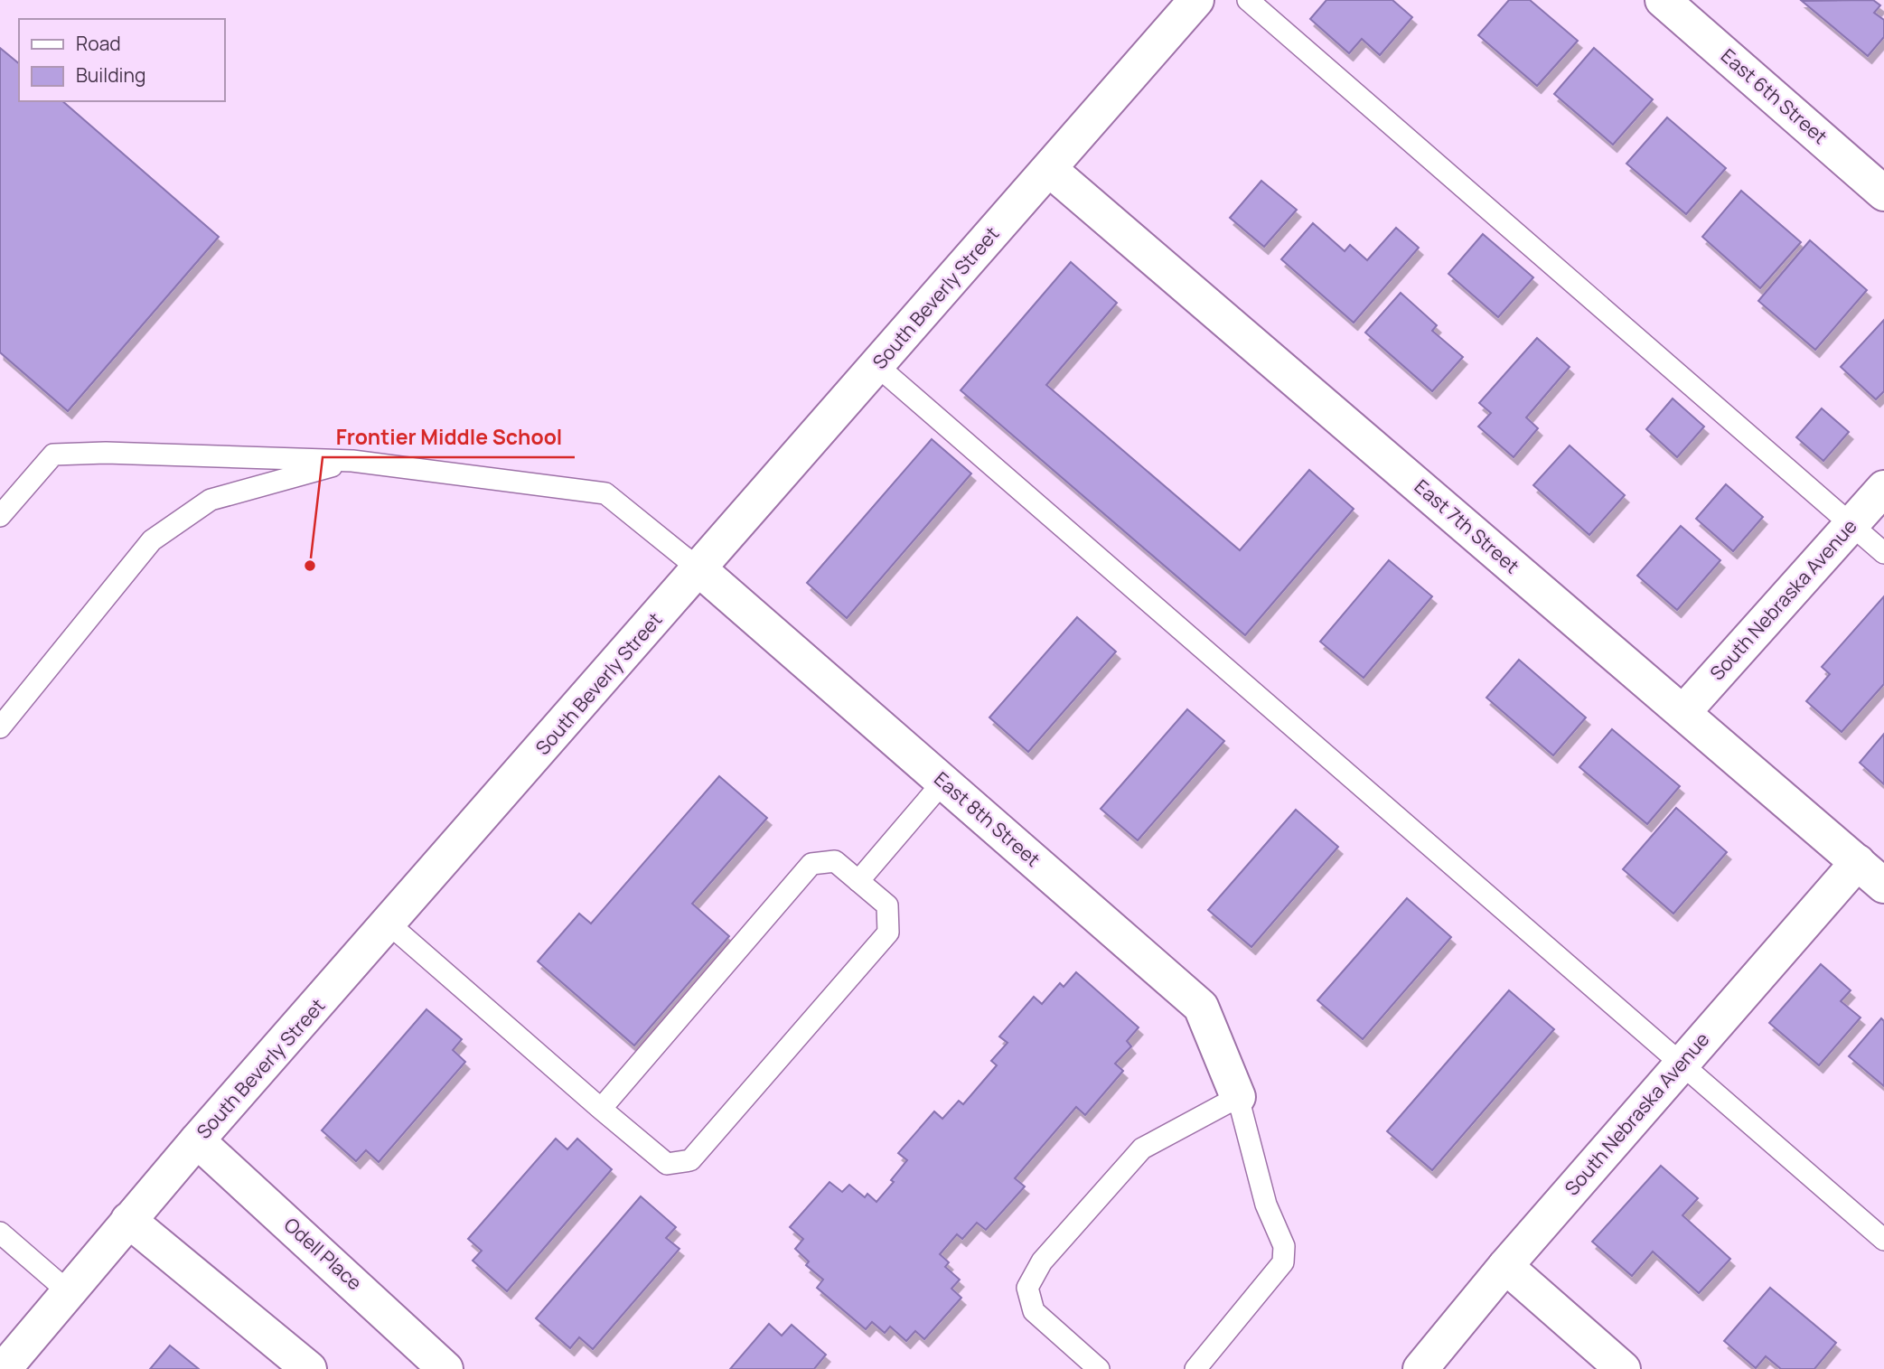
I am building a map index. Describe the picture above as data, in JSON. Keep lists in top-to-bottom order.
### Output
{
  "streets": {
    "street": [
      "East 6th Street",
      "South Beverly Street",
      "East 7th Street",
      "South Nebraska Avenue",
      "East 8th Street",
      "Odell Place"
    ]
  },
  "crossings": [
    ["South Beverly Street", "East 7th Street"],
    ["South Beverly Street", "East 8th Street"],
    ["South Beverly Street", "Odell Place"],
    ["East 7th Street", "South Nebraska Avenue"]
  ],
  "places": ["Frontier Middle School"],
  "legend": ["Road", "Building"]
}
